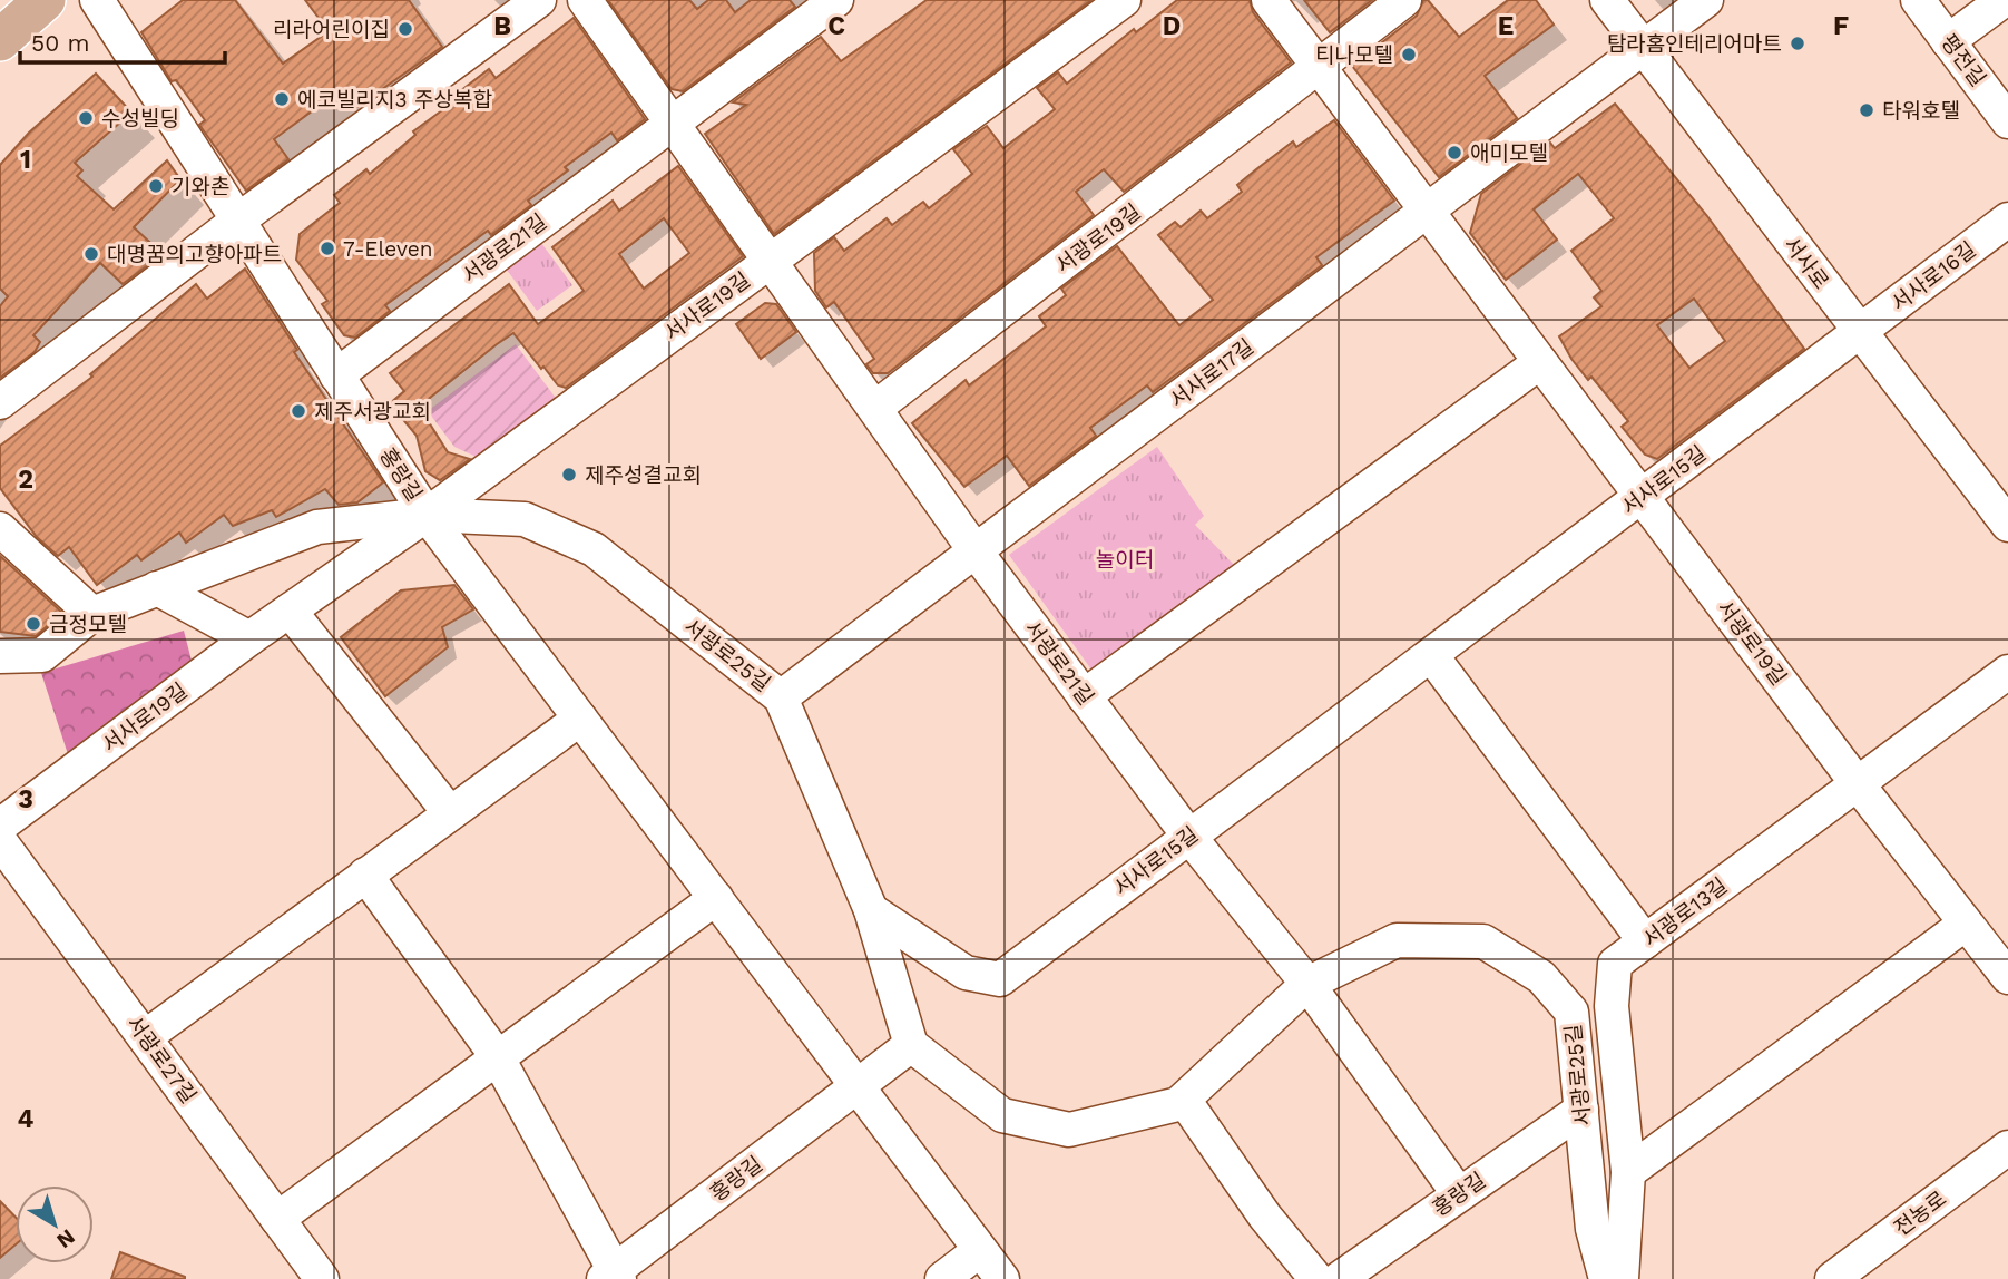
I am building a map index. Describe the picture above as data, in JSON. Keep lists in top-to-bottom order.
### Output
{
  "streets": {
    "street": [
      "평전길",
      "서광로19길",
      "서광로21길",
      "서사로",
      "서사로16길",
      "서사로19길",
      "서사로17길",
      "홍랑길",
      "서사로15길",
      "서광로25길",
      "서광로13길",
      "서광로27길",
      "전농로"
    ]
  },
  "crossings": [
    ["서광로19길", "서광로21길"],
    ["서광로19길", "서사로17길"],
    ["서광로19길", "서사로15길"],
    ["서광로19길", "서광로13길"],
    ["서광로21길", "서사로19길"],
    ["서광로21길", "서사로17길"],
    ["서광로21길", "홍랑길"],
    ["서광로21길", "서사로15길"],
    ["서광로21길", "서광로25길"],
    ["서사로", "서사로16길"],
    ["서사로", "서사로17길"],
    ["서사로", "서사로15길"],
    ["서사로16길", "서사로15길"],
    ["서사로19길", "홍랑길"],
    ["서사로19길", "서광로25길"],
    ["서사로17길", "서광로25길"],
    ["홍랑길", "서광로25길"],
    ["서사로15길", "서광로25길"]
  ],
  "parks": ["놀이터"],
  "places": [
    "리라어린이집",
    "탐라홈인테리어마트",
    "티나모텔",
    "에코빌리지3 주상복합",
    "타워호텔",
    "수성빌딩",
    "애미모텔",
    "기와촌",
    "7-Eleven",
    "대명꿈의고향아파트",
    "제주서광교회",
    "제주성결교회",
    "금정모텔"
  ],
  "scale_bar": "50 m",
  "north": "bottom right",
  "grid": {
    "columns": [
      "B",
      "C",
      "D",
      "E",
      "F"
    ],
    "rows": [
      "1",
      "2",
      "3",
      "4"
    ]
  }
}
